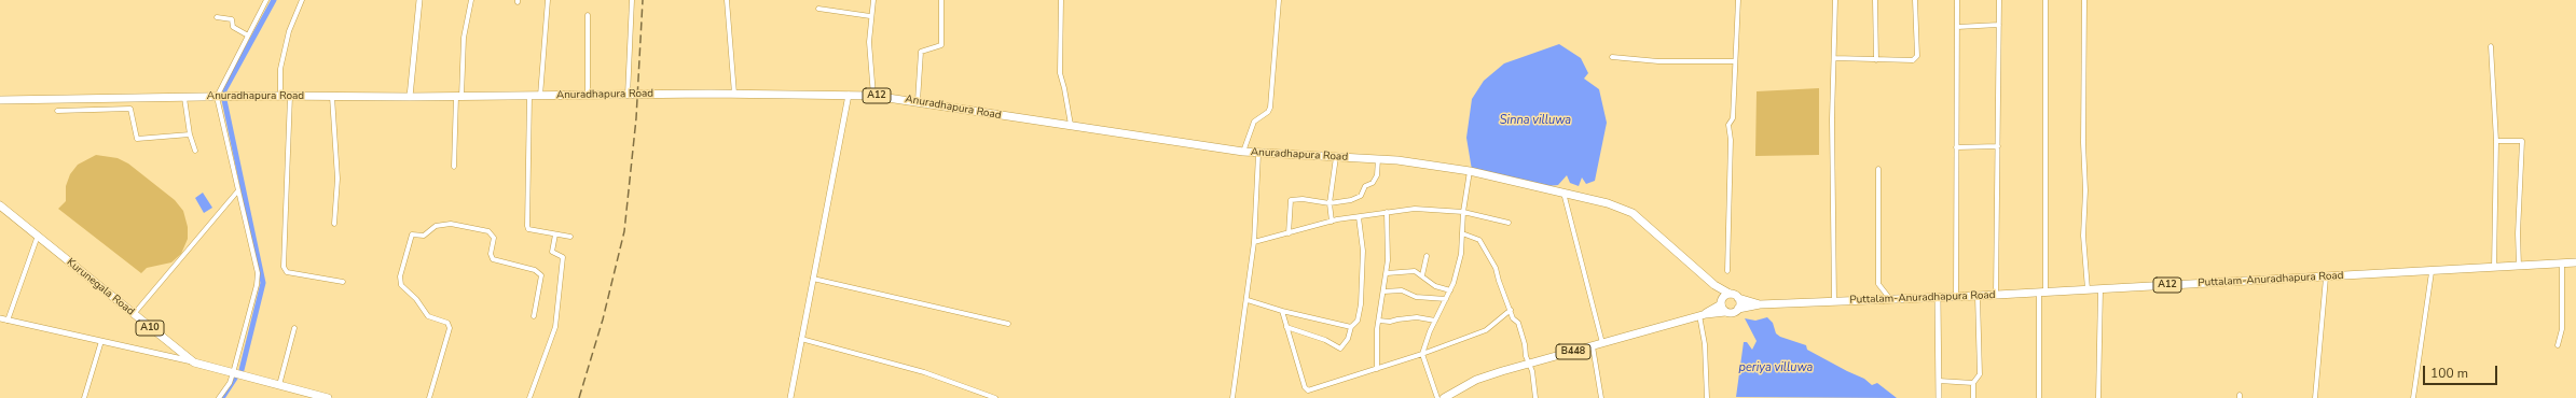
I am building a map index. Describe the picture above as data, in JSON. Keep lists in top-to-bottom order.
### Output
{
  "streets": {
    "main road": [
      "Anuradhapura Road",
      "A12",
      "Puttalam-Anuradhapura Road",
      "Kurunegala Road",
      "A10",
      "B448"
    ]
  },
  "crossings": [
    ["Anuradhapura Road", "A12"],
    ["Anuradhapura Road", "B448"],
    ["A12", "Puttalam-Anuradhapura Road"],
    ["A12", "B448"]
  ],
  "water": ["Sinna villuwa", "periya villuwa"],
  "scale_bar": "100 m"
}
